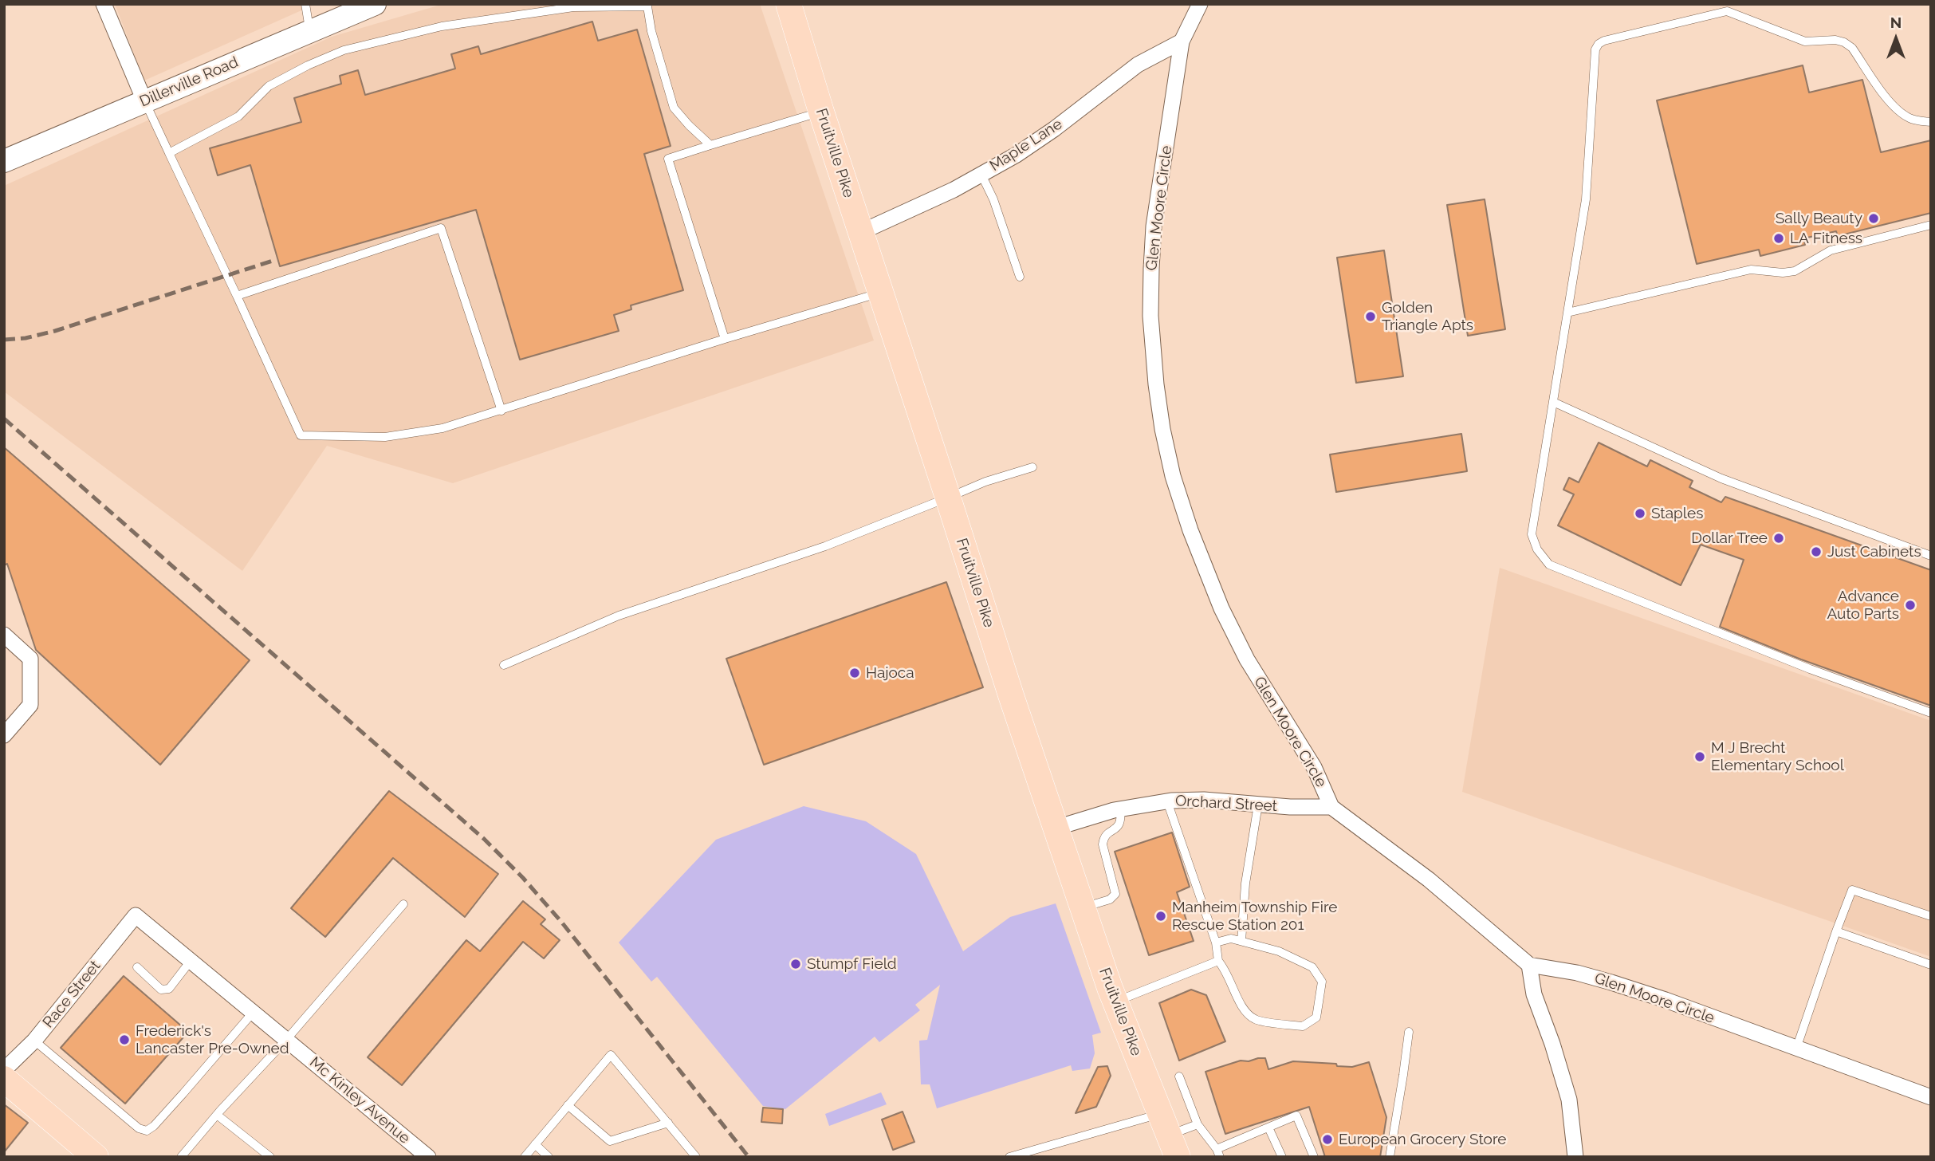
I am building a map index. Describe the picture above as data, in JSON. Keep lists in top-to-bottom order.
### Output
{
  "streets": {
    "main road": ["Dillerville Road", "Fruitville Pike"],
    "street": [
      "Maple Lane",
      "Glen Moore Circle",
      "Orchard Street",
      "Race Street",
      "Mc Kinley Avenue"
    ]
  },
  "crossings": [
    ["Maple Lane", "Fruitville Pike"],
    ["Maple Lane", "Glen Moore Circle"],
    ["Fruitville Pike", "Orchard Street"],
    ["Glen Moore Circle", "Orchard Street"],
    ["Race Street", "Mc Kinley Avenue"]
  ],
  "places": [
    "Sally Beauty",
    "LA Fitness",
    "Golden Triangle Apts",
    "Staples",
    "Dollar Tree",
    "Just Cabinets",
    "Advance Auto Parts",
    "Hajoca",
    "M J Brecht Elementary School",
    "Manheim Township Fire Rescue Station 201",
    "Stumpf Field",
    "Frederick's Lancaster Pre-Owned",
    "European Grocery Store"
  ],
  "north": "top"
}
